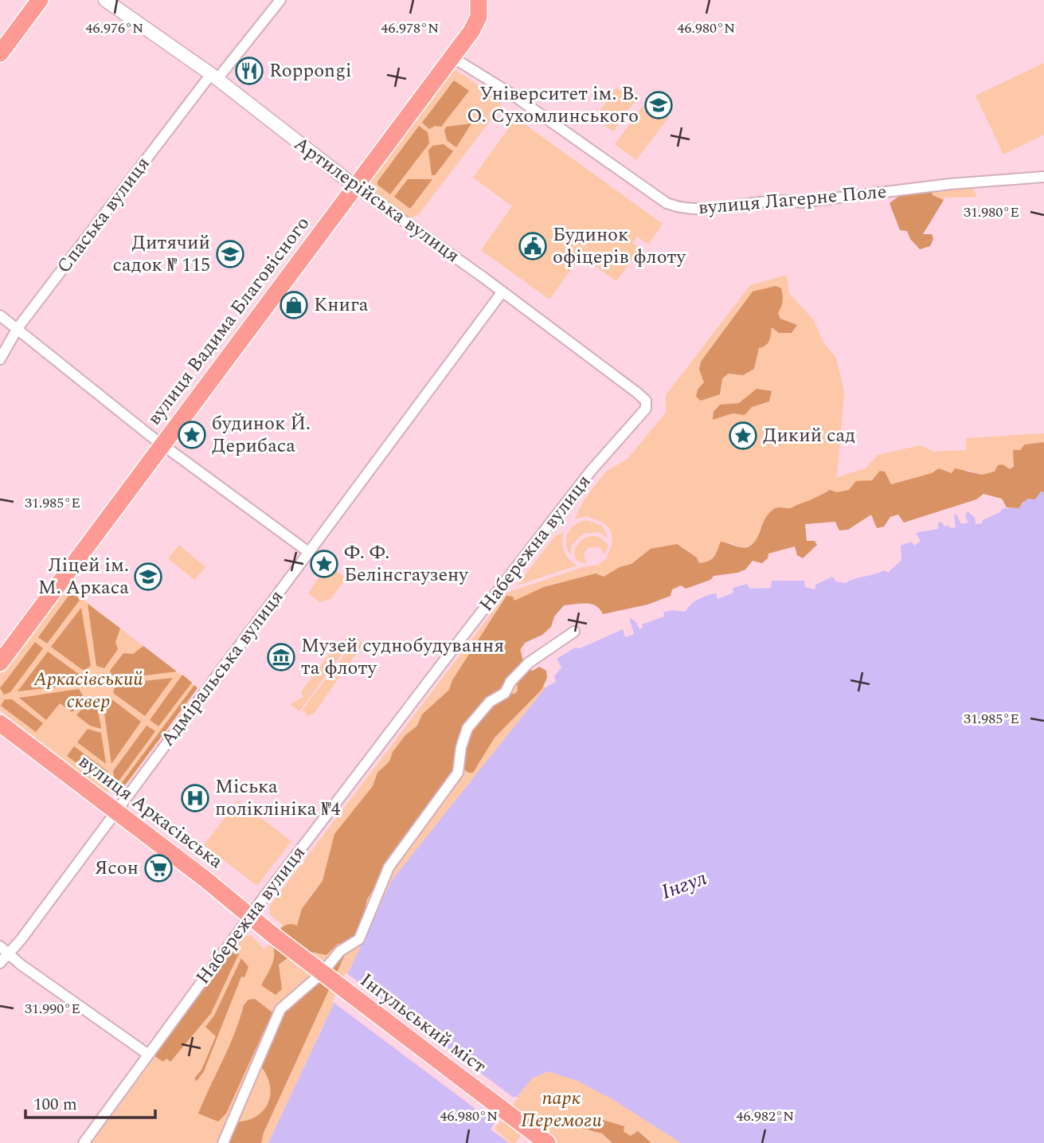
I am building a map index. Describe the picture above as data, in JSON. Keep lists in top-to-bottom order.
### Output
{
  "streets": {
    "highway": ["вулиця Вадима Благовісного", "вулиця Аркасівська", "Інгульський міст"],
    "street": [
      "Артилерійська вулиця",
      "вулиця Лагерне Поле",
      "Спаська вулиця",
      "Набережна вулиця",
      "Адміральська вулиця"
    ]
  },
  "crossings": [
    ["Артилерійська вулиця", "Спаська вулиця"],
    ["Артилерійська вулиця", "вулиця Вадима Благовісного"],
    ["Артилерійська вулиця", "Набережна вулиця"],
    ["Артилерійська вулиця", "Адміральська вулиця"],
    ["вулиця Лагерне Поле", "вулиця Вадима Благовісного"],
    ["Набережна вулиця", "вулиця Аркасівська"],
    ["Адміральська вулиця", "вулиця Аркасівська"],
    ["вулиця Аркасівська", "Інгульський міст"]
  ],
  "water": ["Інгул"],
  "parks": ["Аркасівський сквер", "парк Перемоги"],
  "places": {
    "restaurant": ["Roppongi"],
    "school or university": ["Університет ім. В. О. Сухомлинського", "Дитячий садок № 115", "Ліцей ім. М. Аркаса"],
    "public building": ["Будинок офіцерів флоту"],
    "shop": ["Книга"],
    "place": ["будинок Й. Дерибаса", "Дикий сад", "Ф. Ф. Белінсгаузену"],
    "museum": ["Музей суднобудування та флоту"],
    "hospital": ["Міська поліклініка №4"],
    "supermarket": ["Ясон"]
  },
  "scale_bar": "100 m",
  "coordinates": [
    "46.976°N",
    "46.978°N",
    "46.980°N",
    "31.980°E",
    "31.985°E",
    "31.990°E",
    "46.982°N"
  ]
}
